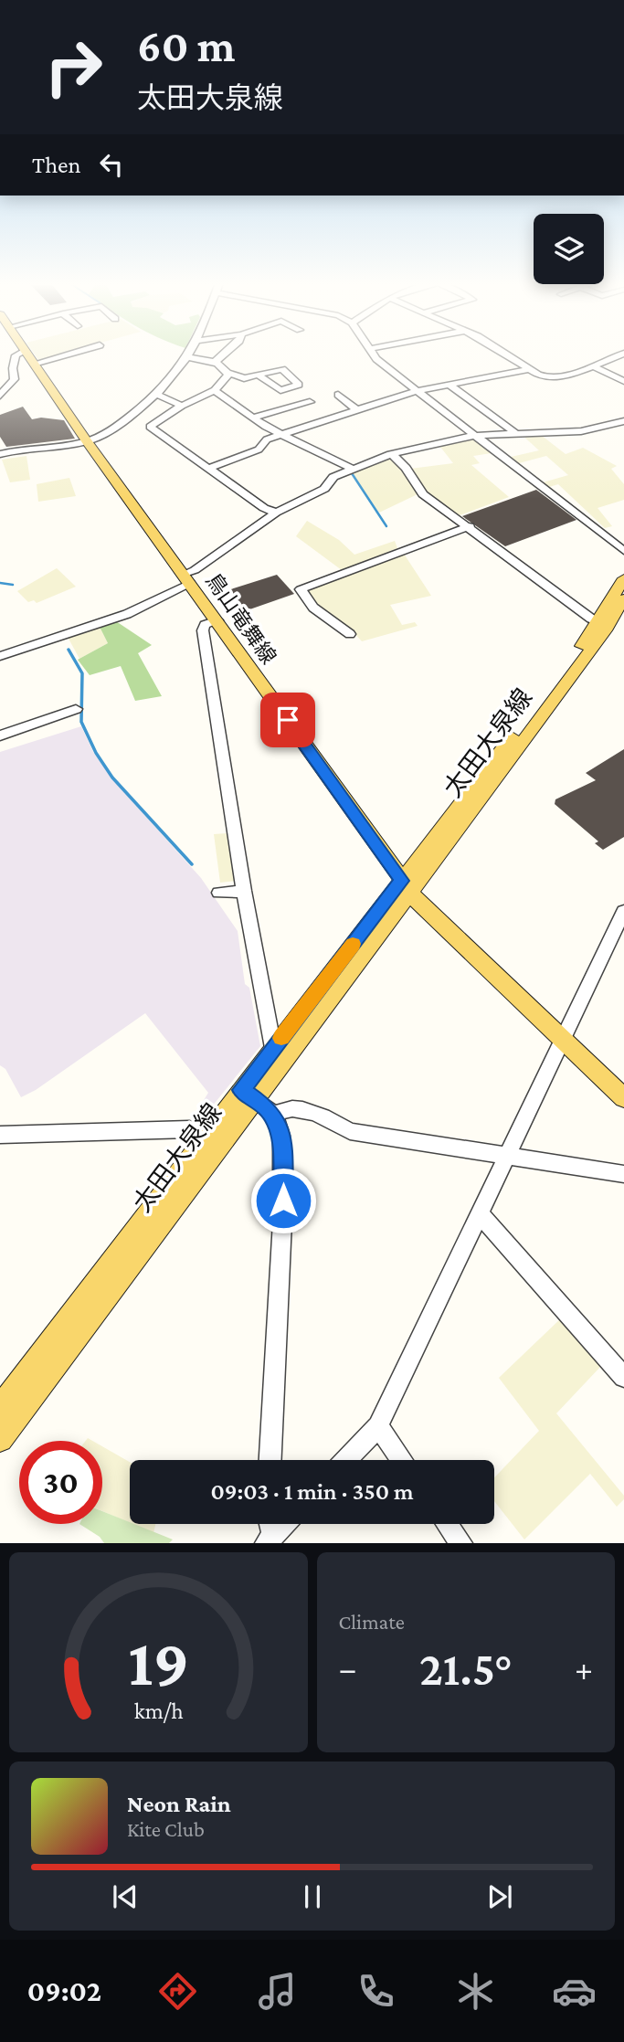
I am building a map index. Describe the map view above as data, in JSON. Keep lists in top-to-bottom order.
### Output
{
  "streets": {
    "main road": ["鳥山竜舞線", "太田大泉線"]
  },
  "crossings": [
    ["鳥山竜舞線", "太田大泉線"]
  ],
  "page": {
    "turn": ["60 m", "太田大泉線"],
    "then": "Then",
    "limit": "30",
    "trip": "09:03 · 1 min · 350 m",
    "tile": "Climate",
    "heat": ["−", "21.5°", "+"],
    "song": ["Neon Rain", "Kite Club"],
    "tabs": "09:02",
    "gauge": ["19", "km/h"]
  }
}
